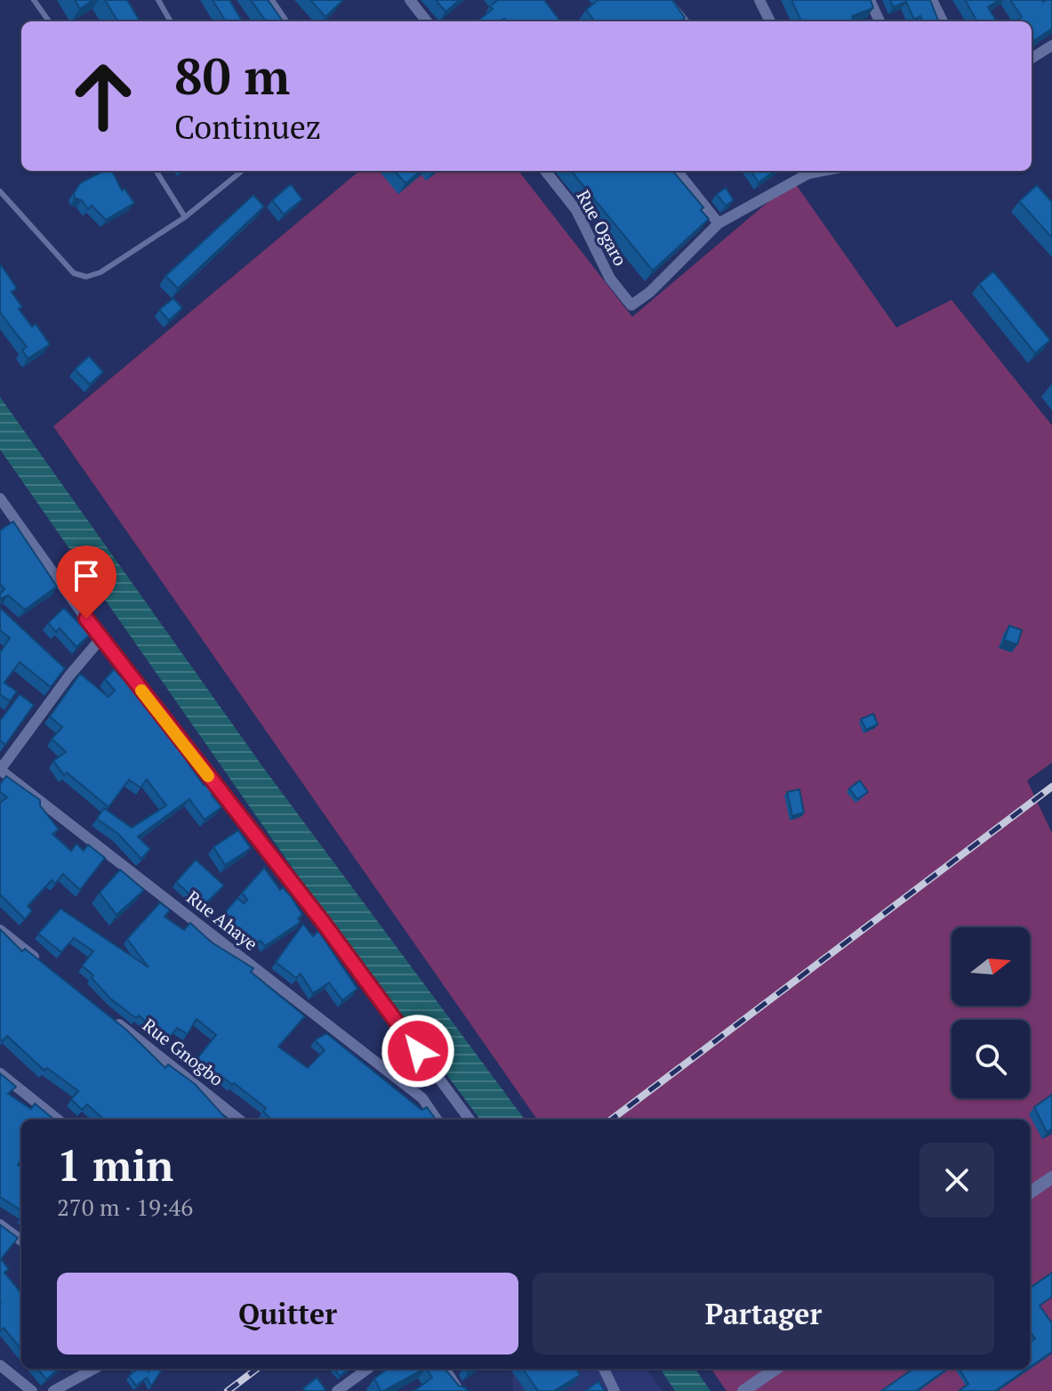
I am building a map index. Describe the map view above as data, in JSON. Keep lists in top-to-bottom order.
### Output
{
  "streets": {
    "street": ["Rue Ogaro", "Rue Ahaye", "Rue Gnogbo"]
  },
  "north": "right",
  "page": {
    "turn": ["80 m", "Continuez"],
    "heading": ["1 min", "270 m · 19:46"],
    "buttons": ["Quitter", "Partager"]
  }
}
